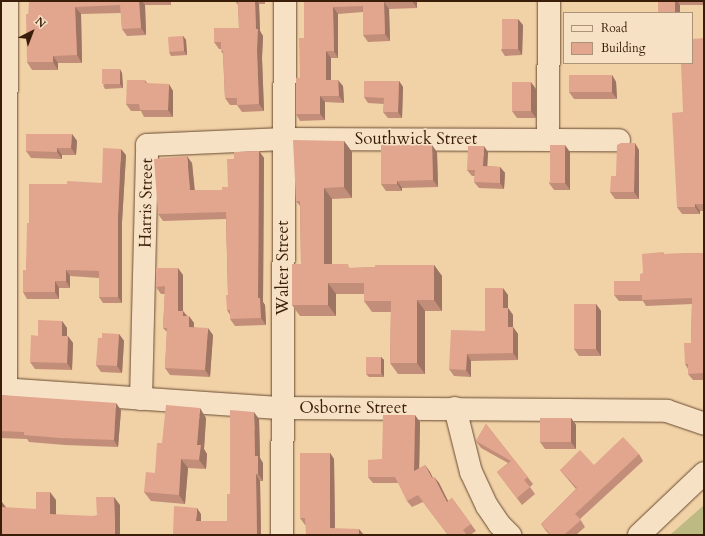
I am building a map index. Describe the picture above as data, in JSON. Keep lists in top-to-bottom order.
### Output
{
  "streets": {
    "street": [
      "Southwick Street",
      "Harris Street",
      "Walter Street",
      "Osborne Street"
    ]
  },
  "crossings": [
    ["Southwick Street", "Harris Street"],
    ["Southwick Street", "Walter Street"],
    ["Harris Street", "Walter Street"],
    ["Harris Street", "Osborne Street"],
    ["Walter Street", "Osborne Street"]
  ],
  "legend": ["Road", "Building"],
  "north": "top right"
}
